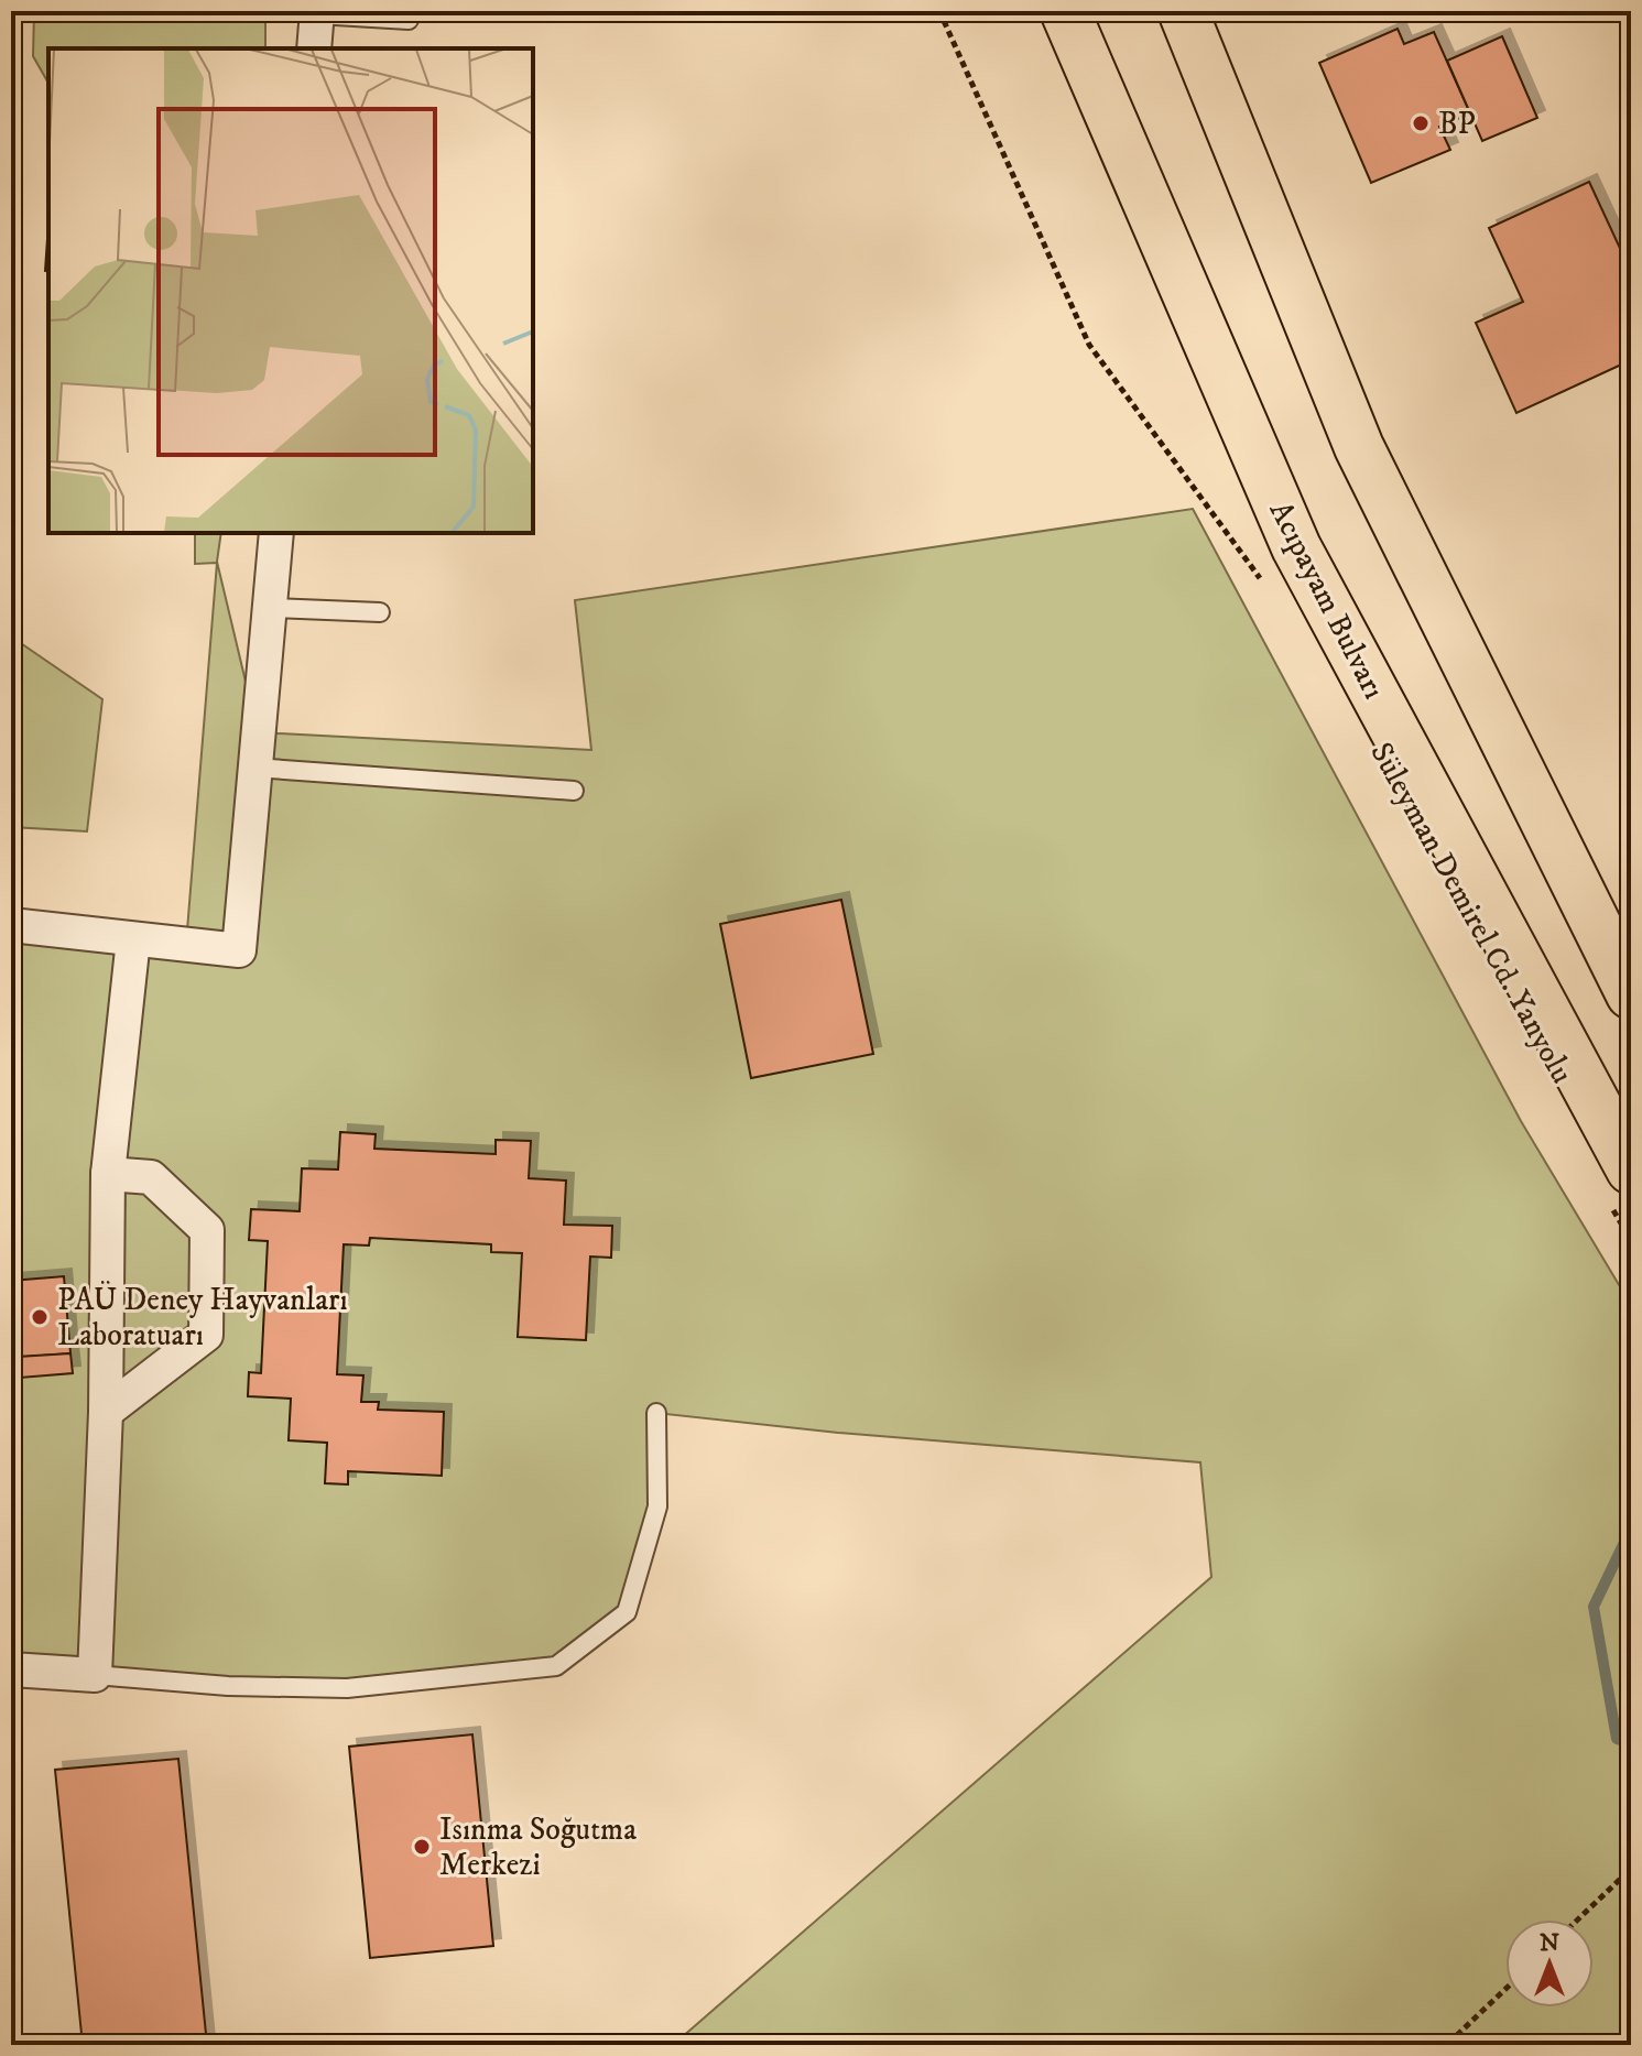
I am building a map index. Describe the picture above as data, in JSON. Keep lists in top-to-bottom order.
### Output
{
  "streets": {
    "main road": ["Acıpayam Bulvarı"]
  },
  "places": ["BP", "PAÜ Deney Hayvanları Laboratuarı", "Isınma Soğutma Merkezi"],
  "north": "top"
}
